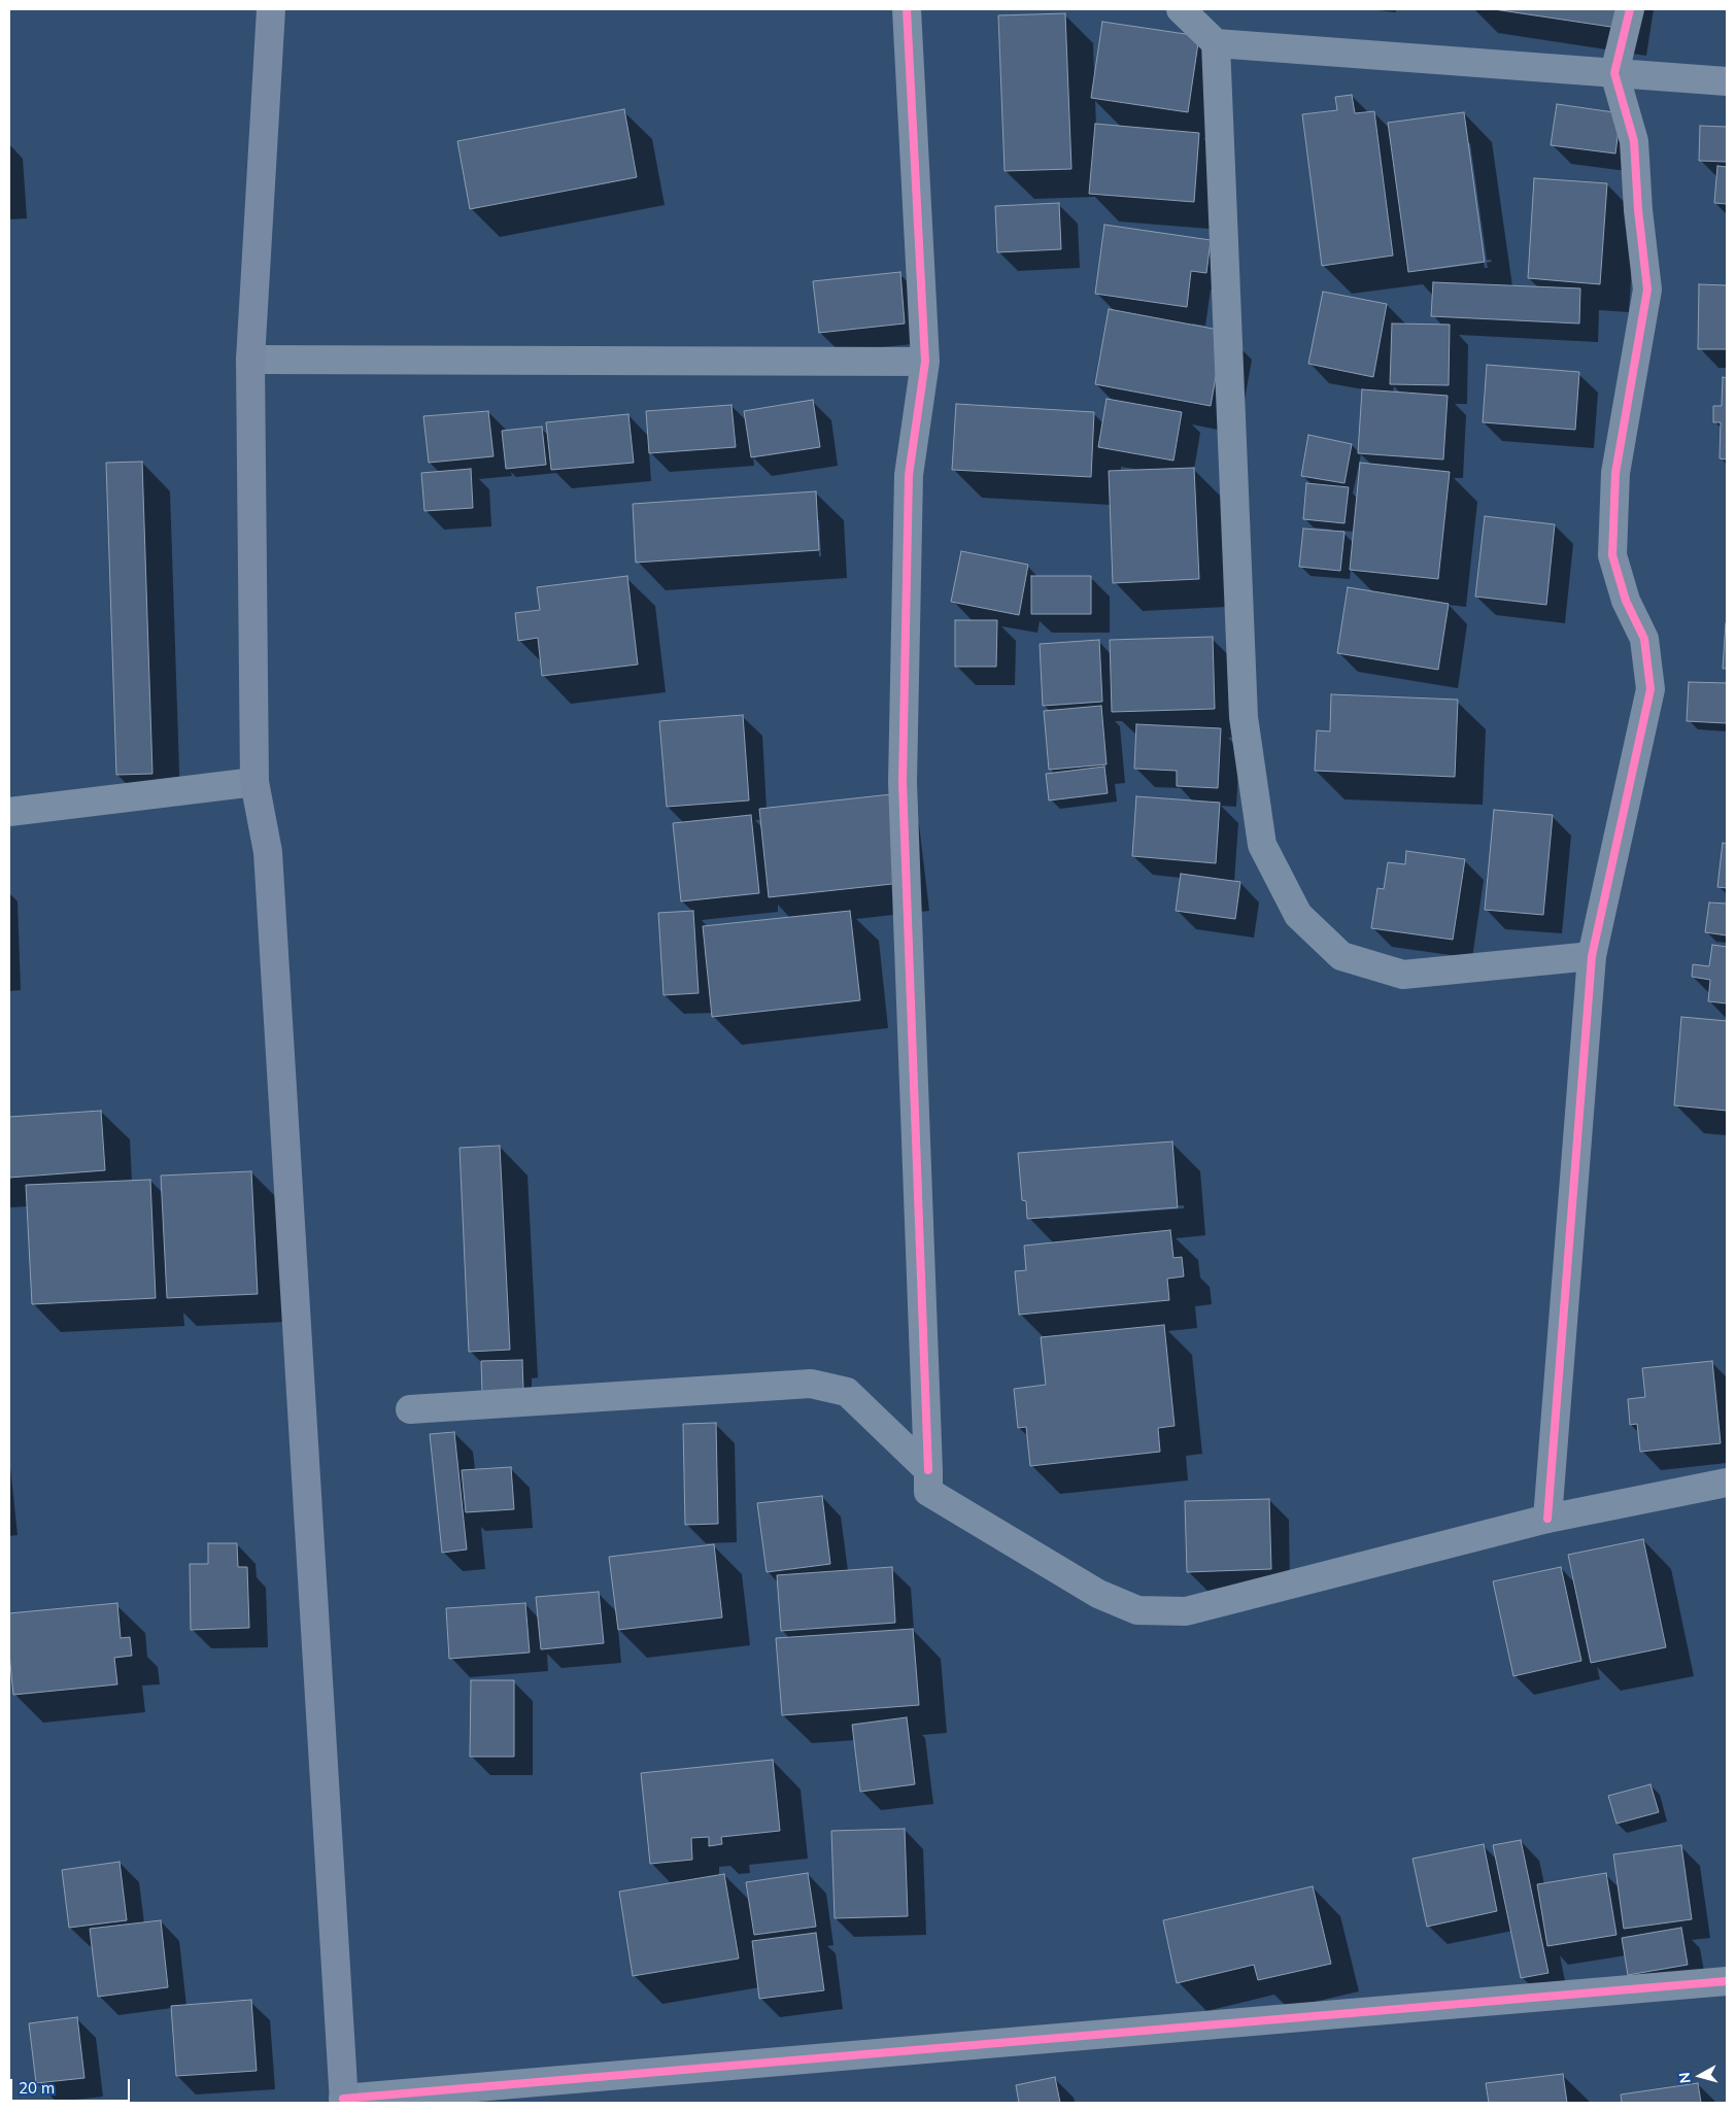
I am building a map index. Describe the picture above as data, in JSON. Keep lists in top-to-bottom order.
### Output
{
  "scale_bar": "20 m",
  "north": "left"
}
